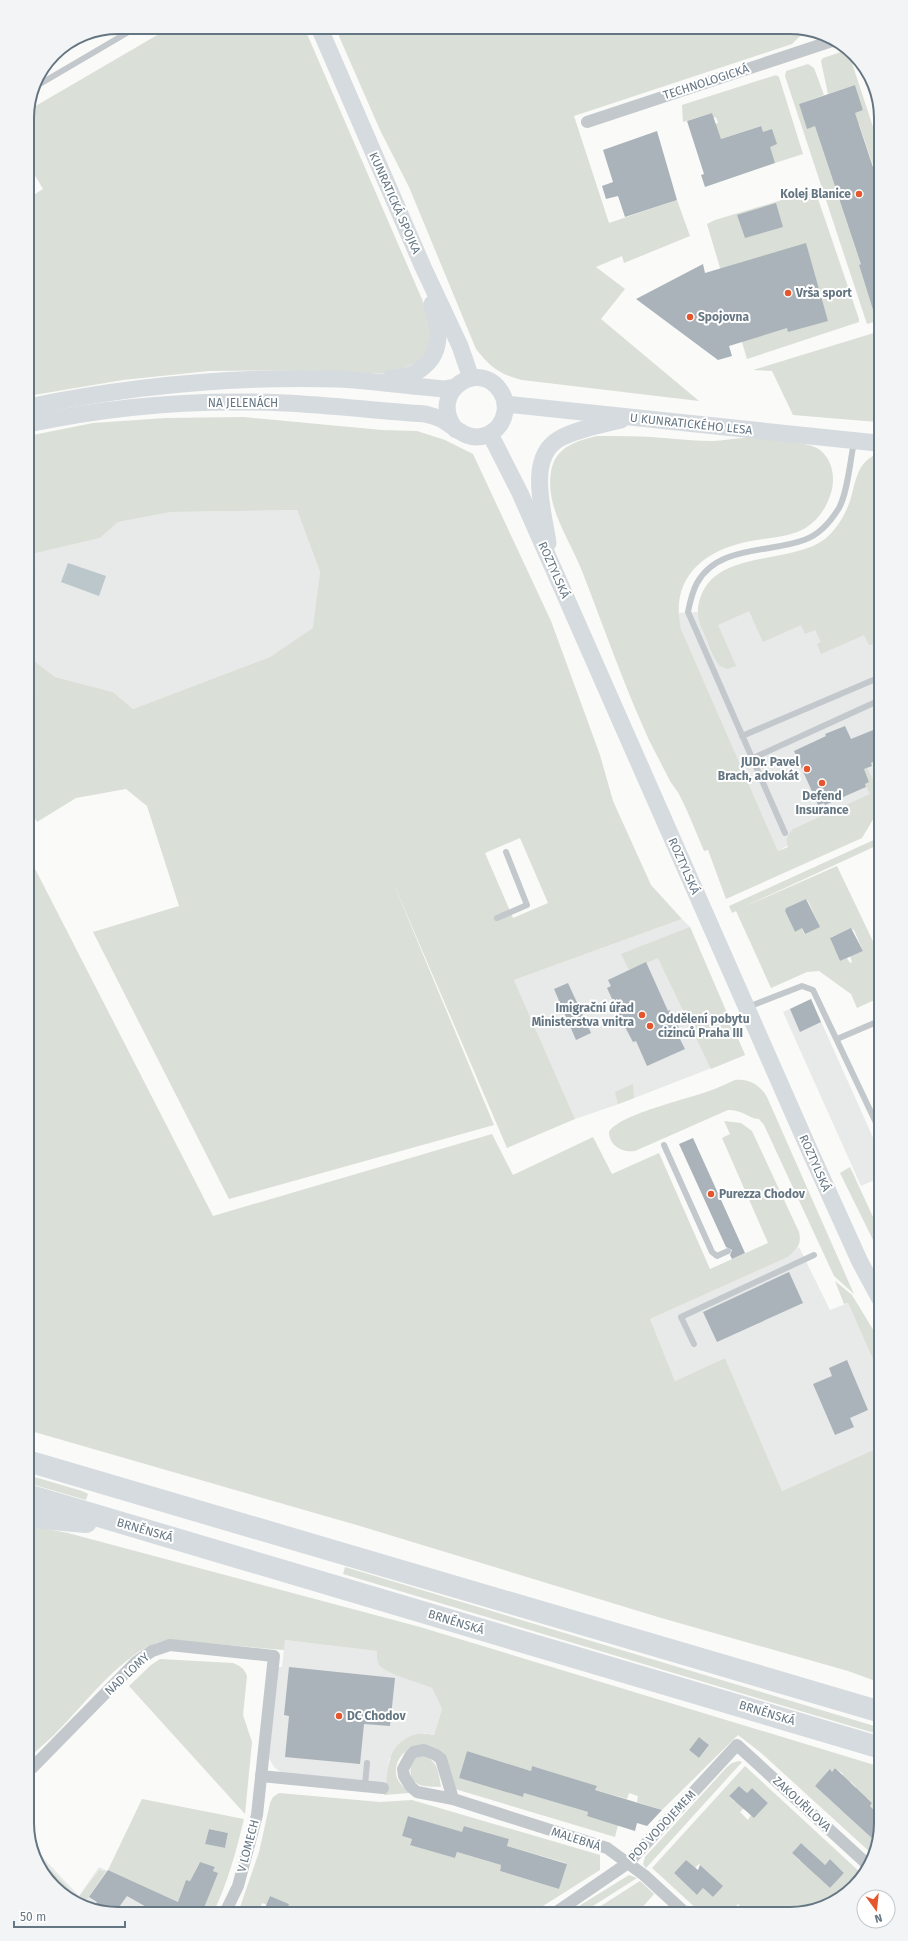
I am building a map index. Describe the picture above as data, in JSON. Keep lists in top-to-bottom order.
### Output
{
  "streets": {
    "highway": ["BRNĚNSKÁ"],
    "main road": [
      "KUNRATICKÁ SPOJKA",
      "NA JELENÁCH",
      "U KUNRATICKÉHO LESA",
      "ROZTYLSKÁ"
    ],
    "street": [
      "TECHNOLOGICKÁ",
      "NAD LOMY",
      "ZAKOUŘILOVA",
      "POD VODOJEMEM",
      "MALEBNÁ",
      "V LOMECH"
    ]
  },
  "crossings": [
    ["KUNRATICKÁ SPOJKA", "NA JELENÁCH"],
    ["KUNRATICKÁ SPOJKA", "U KUNRATICKÉHO LESA"],
    ["KUNRATICKÁ SPOJKA", "ROZTYLSKÁ"],
    ["NA JELENÁCH", "U KUNRATICKÉHO LESA"],
    ["NA JELENÁCH", "ROZTYLSKÁ"],
    ["U KUNRATICKÉHO LESA", "ROZTYLSKÁ"],
    ["NAD LOMY", "V LOMECH"],
    ["ZAKOUŘILOVA", "POD VODOJEMEM"],
    ["POD VODOJEMEM", "MALEBNÁ"]
  ],
  "places": [
    "Kolej Blanice",
    "Vrša sport",
    "Spojovna",
    "JUDr. Pavel Brach, advokát",
    "Defend Insurance",
    "Imigrační úřad Ministerstva vnitra",
    "Oddělení pobytu cizinců Praha III",
    "Purezza Chodov",
    "DC Chodov"
  ],
  "scale_bar": "50 m",
  "north": "bottom"
}
